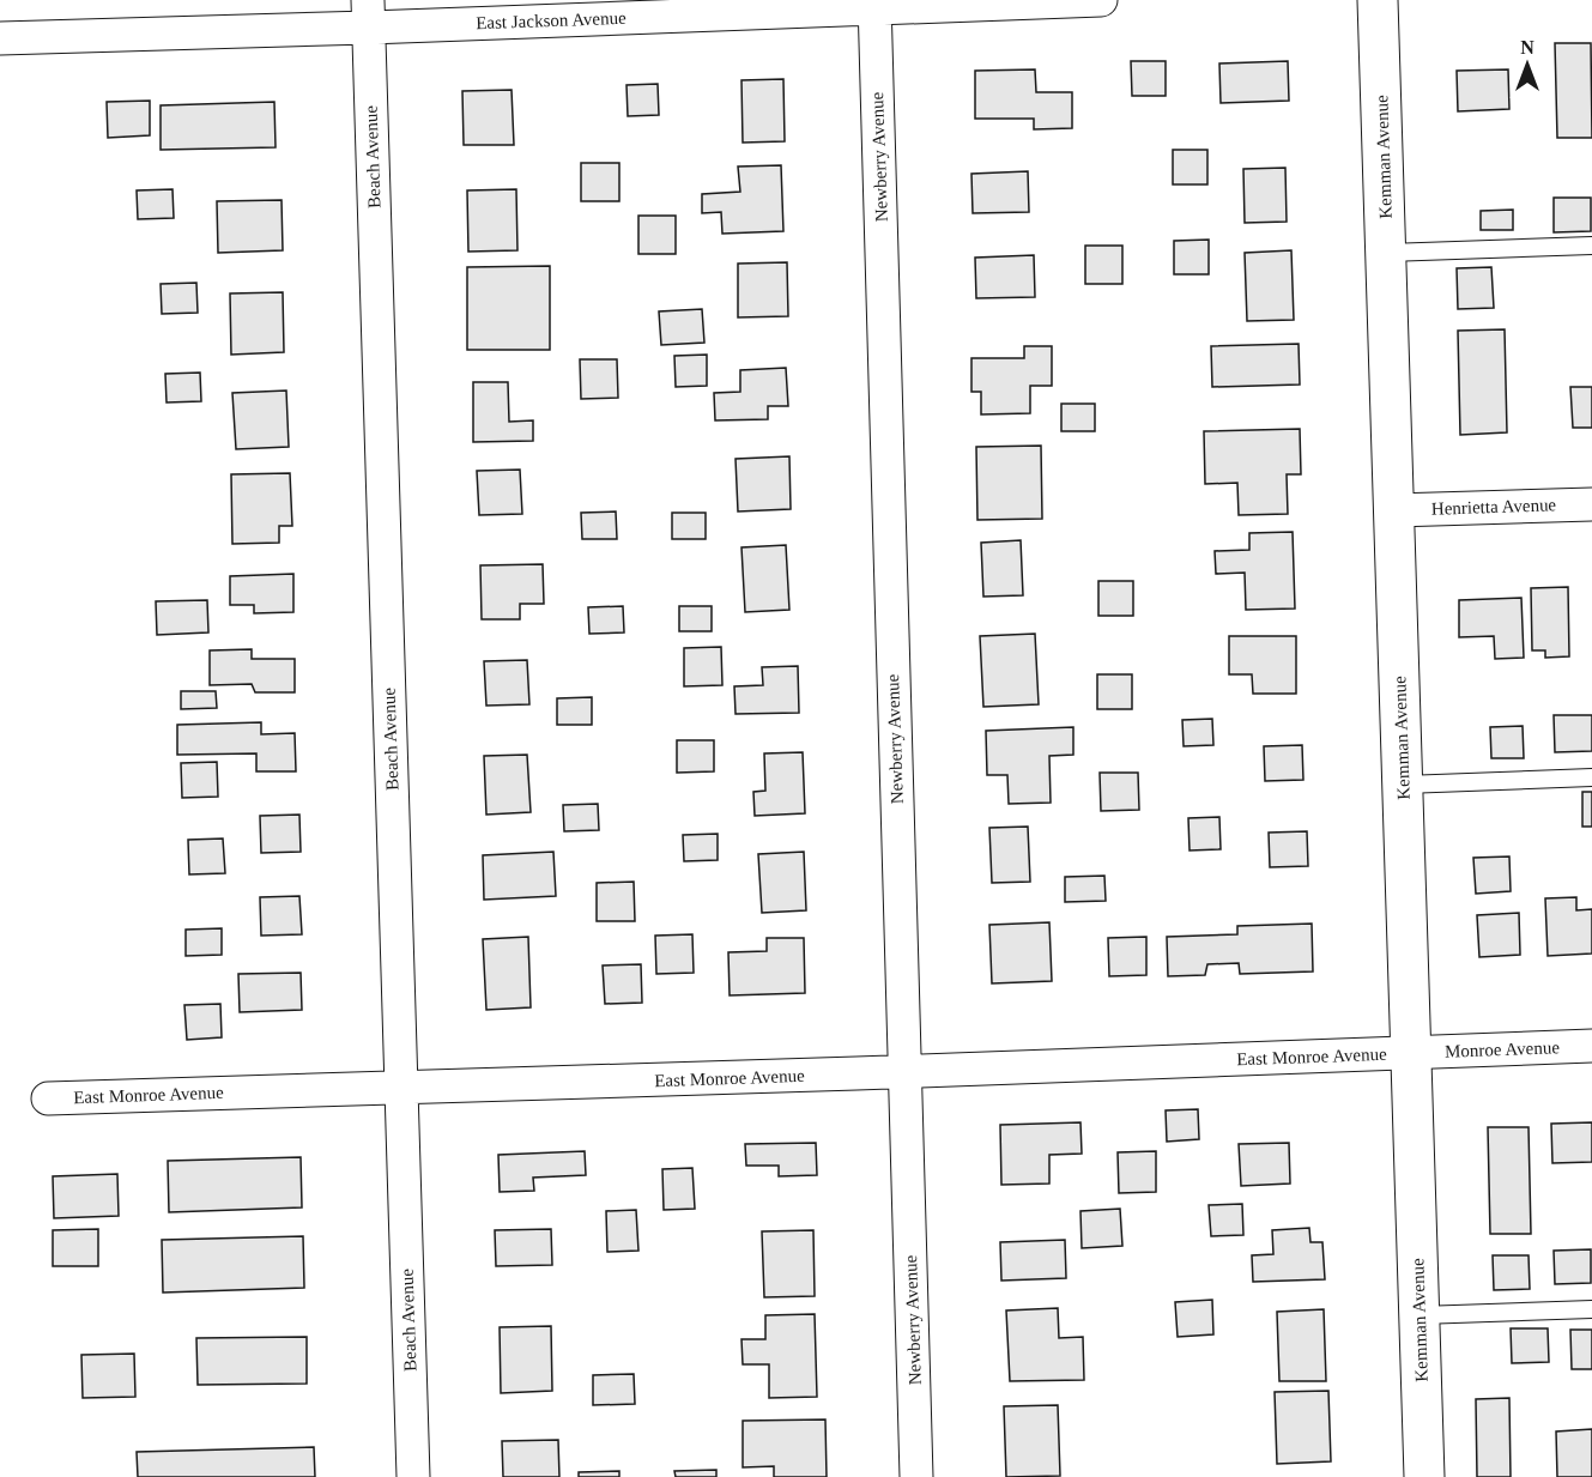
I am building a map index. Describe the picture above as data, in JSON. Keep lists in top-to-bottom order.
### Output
{
  "streets": {
    "street": [
      "East Jackson Avenue",
      "Beach Avenue",
      "Newberry Avenue",
      "Kemman Avenue",
      "Henrietta Avenue",
      "Monroe Avenue",
      "East Monroe Avenue"
    ]
  },
  "crossings": [
    ["East Jackson Avenue", "Beach Avenue"],
    ["East Jackson Avenue", "Newberry Avenue"],
    ["Beach Avenue", "East Monroe Avenue"],
    ["Newberry Avenue", "East Monroe Avenue"],
    ["Kemman Avenue", "Henrietta Avenue"],
    ["Kemman Avenue", "Monroe Avenue"],
    ["Kemman Avenue", "East Monroe Avenue"],
    ["Monroe Avenue", "East Monroe Avenue"]
  ],
  "north": "top"
}
